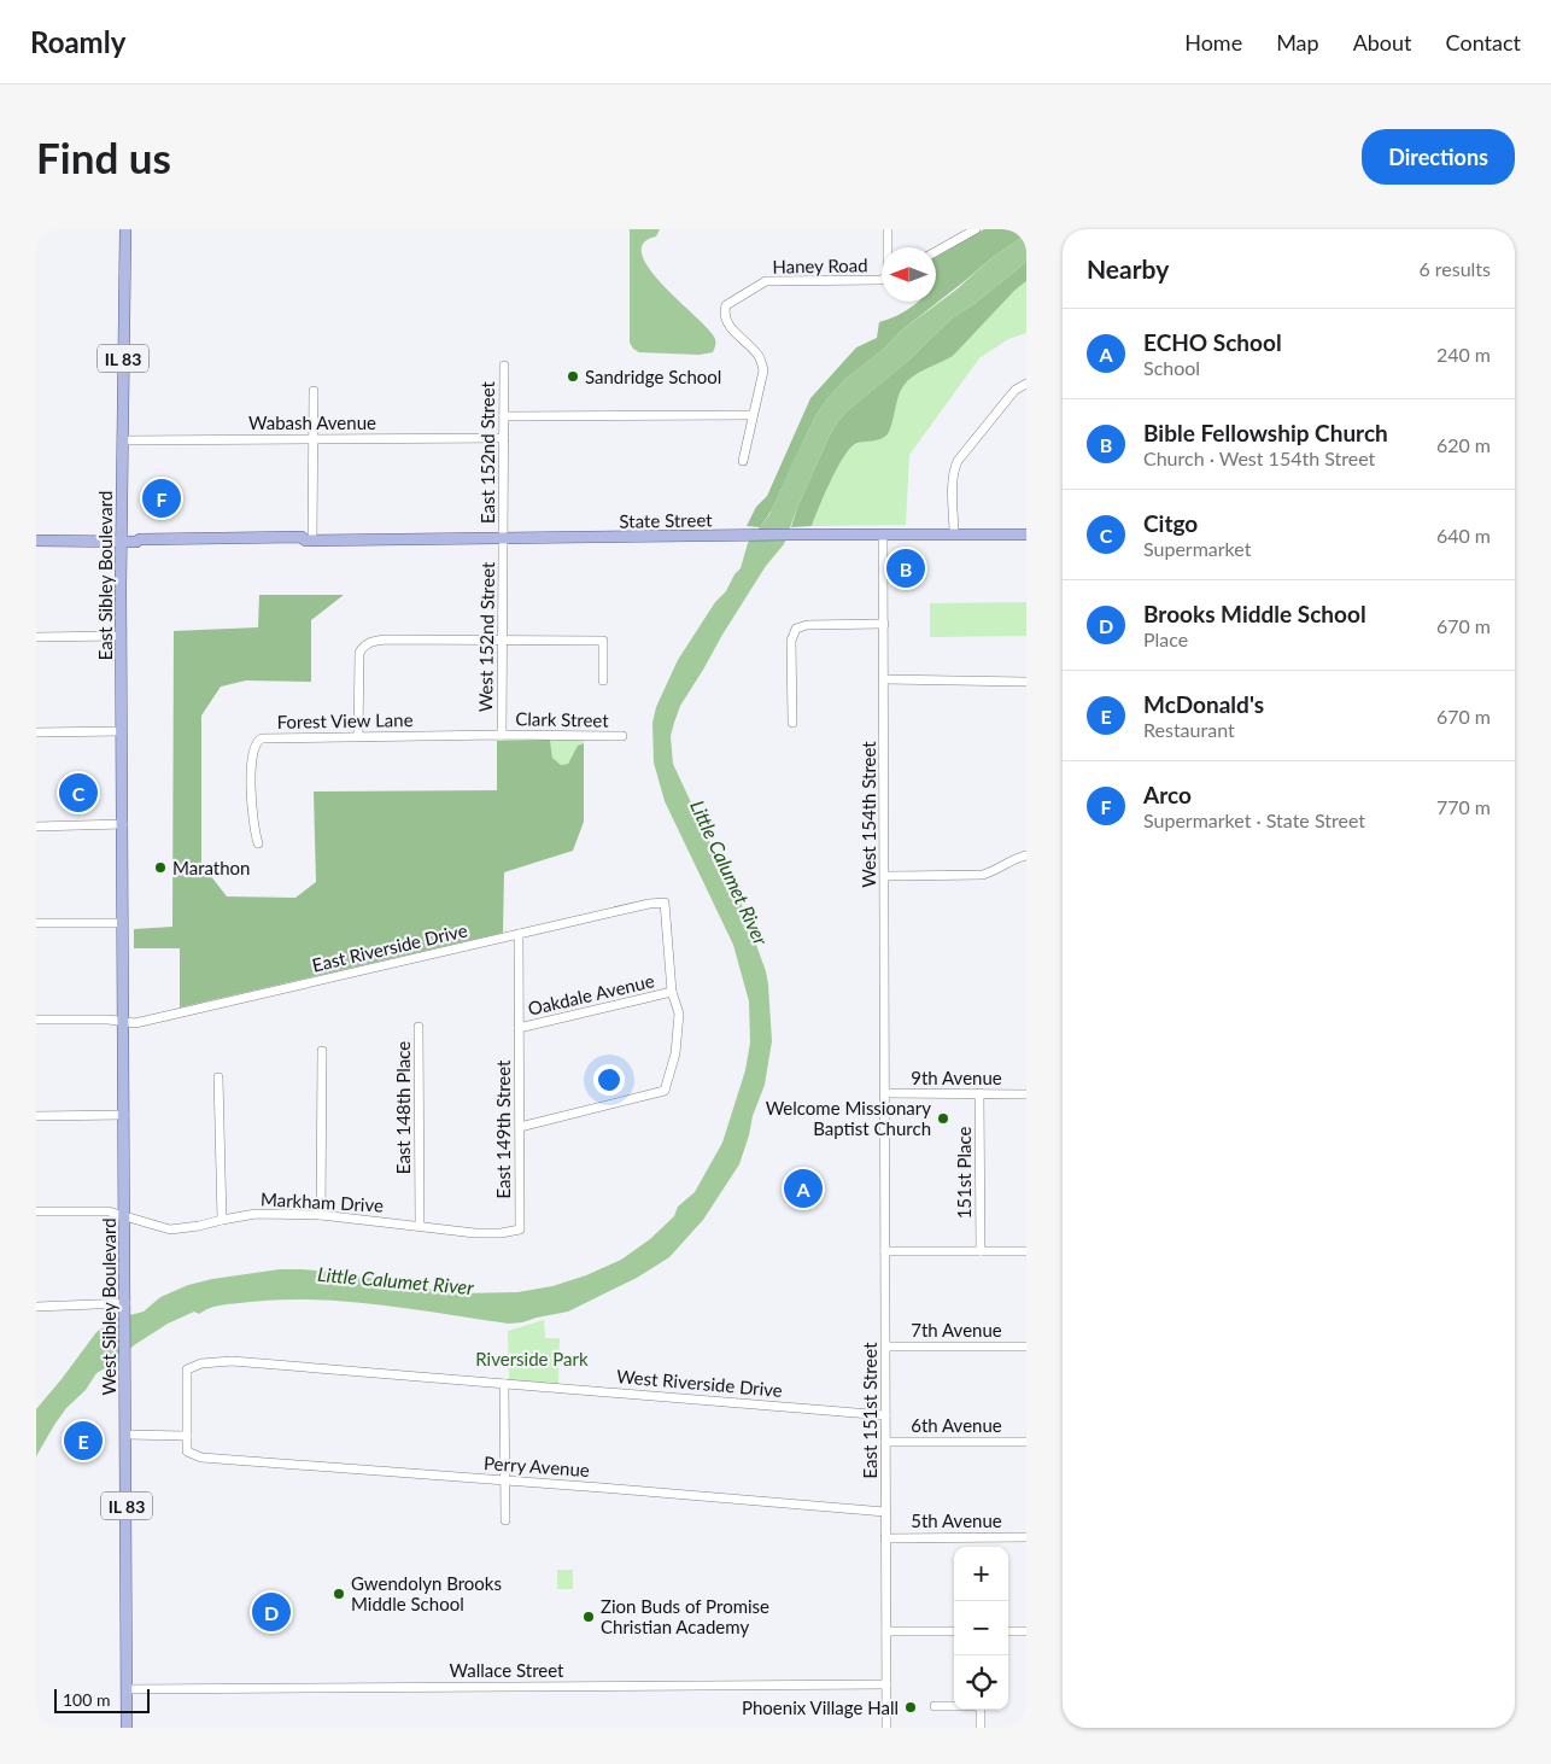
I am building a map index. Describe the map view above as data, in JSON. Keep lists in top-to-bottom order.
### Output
{
  "streets": {
    "main road": [
      "IL 83",
      "State Street",
      "East Sibley Boulevard",
      "West Sibley Boulevard"
    ],
    "street": [
      "Haney Road",
      "Wabash Avenue",
      "East 152nd Street",
      "West 152nd Street",
      "Clark Street",
      "Forest View Lane",
      "West 154th Street",
      "East Riverside Drive",
      "Oakdale Avenue",
      "9th Avenue",
      "East 148th Place",
      "East 149th Street",
      "151st Place",
      "Markham Drive",
      "7th Avenue",
      "West Riverside Drive",
      "East 151st Street",
      "6th Avenue",
      "Perry Avenue",
      "5th Avenue",
      "Wallace Street"
    ]
  },
  "crossings": [
    ["Wabash Avenue", "East 152nd Street"],
    ["Wabash Avenue", "East Sibley Boulevard"],
    ["East 152nd Street", "State Street"],
    ["East 152nd Street", "West 152nd Street"],
    ["State Street", "East Sibley Boulevard"],
    ["State Street", "West 152nd Street"],
    ["State Street", "West 154th Street"],
    ["East Sibley Boulevard", "West Sibley Boulevard"],
    ["West 152nd Street", "Clark Street"],
    ["West 152nd Street", "Forest View Lane"],
    ["Clark Street", "Forest View Lane"],
    ["West 154th Street", "9th Avenue"],
    ["West 154th Street", "East 151st Street"],
    ["East Riverside Drive", "Oakdale Avenue"],
    ["East Riverside Drive", "West Sibley Boulevard"],
    ["Oakdale Avenue", "East 149th Street"],
    ["9th Avenue", "151st Place"],
    ["9th Avenue", "East 151st Street"],
    ["East 148th Place", "Markham Drive"],
    ["East 149th Street", "Markham Drive"],
    ["Markham Drive", "West Sibley Boulevard"],
    ["West Sibley Boulevard", "Wallace Street"],
    ["7th Avenue", "East 151st Street"],
    ["West Riverside Drive", "East 151st Street"],
    ["West Riverside Drive", "Perry Avenue"],
    ["East 151st Street", "6th Avenue"],
    ["East 151st Street", "Perry Avenue"],
    ["East 151st Street", "5th Avenue"],
    ["East 151st Street", "Wallace Street"]
  ],
  "water": ["Little Calumet River"],
  "parks": ["Riverside Park"],
  "places": [
    "Sandridge School",
    "Marathon",
    "Welcome Missionary Baptist Church",
    "Gwendolyn Brooks Middle School",
    "Zion Buds of Promise Christian Academy",
    "Phoenix Village Hall"
  ],
  "scale_bar": "100 m",
  "north": "left",
  "page": {
    "header": "Roamly",
    "nav": [
      "Home",
      "Map",
      "About",
      "Contact"
    ],
    "buttons": "Directions",
    "title": "Find us",
    "heading": ["Nearby", "6 results"],
    "list": [
      {
        "mark": "A",
        "name": "ECHO School",
        "note": "School",
        "value": "240 m"
      },
      {
        "mark": "B",
        "name": "Bible Fellowship Church",
        "note": "Church · West 154th Street",
        "value": "620 m"
      },
      {
        "mark": "C",
        "name": "Citgo",
        "note": "Supermarket",
        "value": "640 m"
      },
      {
        "mark": "D",
        "name": "Brooks Middle School",
        "note": "Place",
        "value": "670 m"
      },
      {
        "mark": "E",
        "name": "McDonald's",
        "note": "Restaurant",
        "value": "670 m"
      },
      {
        "mark": "F",
        "name": "Arco",
        "note": "Supermarket · State Street",
        "value": "770 m"
      }
    ],
    "pins": [
      "F",
      "B",
      "C",
      "A",
      "E",
      "D"
    ],
    "map_buttons": ["+", "−"],
    "scale": "100 m"
  }
}
